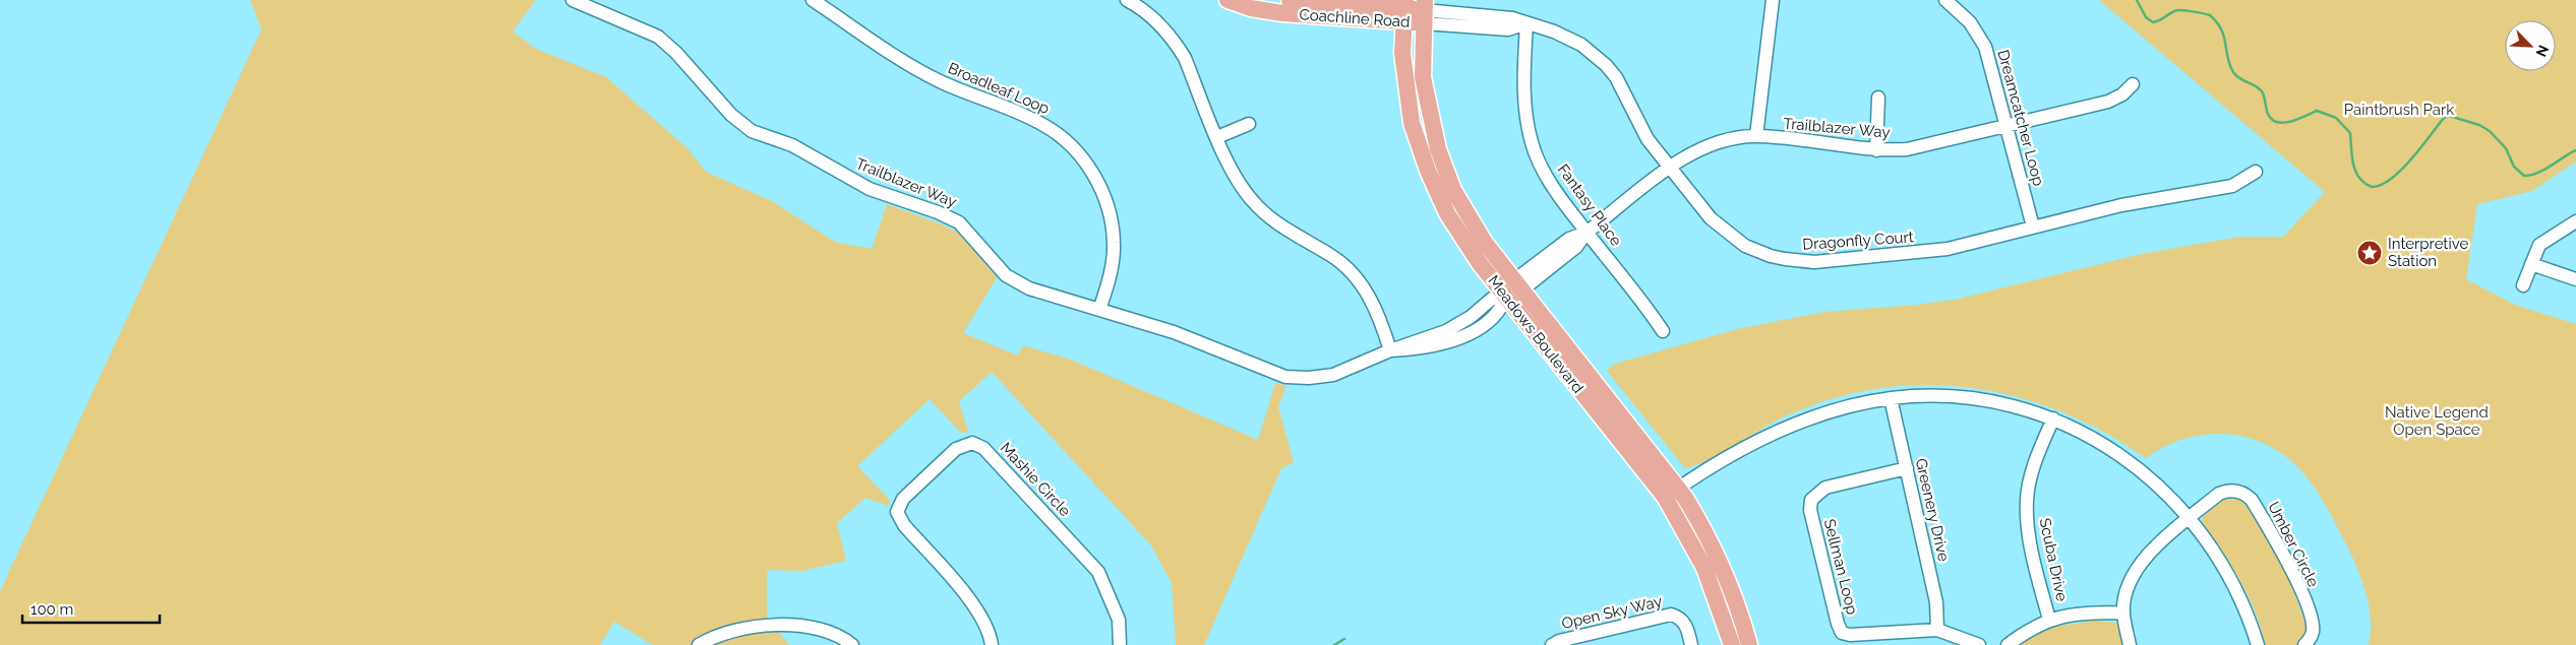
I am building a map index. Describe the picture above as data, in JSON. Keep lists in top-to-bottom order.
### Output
{
  "streets": {
    "main road": ["Coachline Road", "Meadows Boulevard"],
    "street": [
      "Broadleaf Loop",
      "Dreamcatcher Loop",
      "Trailblazer Way",
      "Fantasy Place",
      "Dragonfly Court",
      "Mashie Circle",
      "Greenery Drive",
      "Umber Circle",
      "Scuba Drive",
      "Sellman Loop",
      "Open Sky Way"
    ]
  },
  "crossings": [
    ["Coachline Road", "Dragonfly Court"],
    ["Coachline Road", "Meadows Boulevard"],
    ["Broadleaf Loop", "Trailblazer Way"],
    ["Dreamcatcher Loop", "Trailblazer Way"],
    ["Dreamcatcher Loop", "Dragonfly Court"],
    ["Trailblazer Way", "Fantasy Place"],
    ["Trailblazer Way", "Dragonfly Court"],
    ["Trailblazer Way", "Meadows Boulevard"],
    ["Fantasy Place", "Dragonfly Court"],
    ["Dragonfly Court", "Meadows Boulevard"],
    ["Greenery Drive", "Sellman Loop"]
  ],
  "parks": ["Paintbrush Park", "Native Legend Open Space"],
  "places": {
    "place": ["Interpretive Station"]
  },
  "scale_bar": "100 m",
  "north": "bottom right"
}
